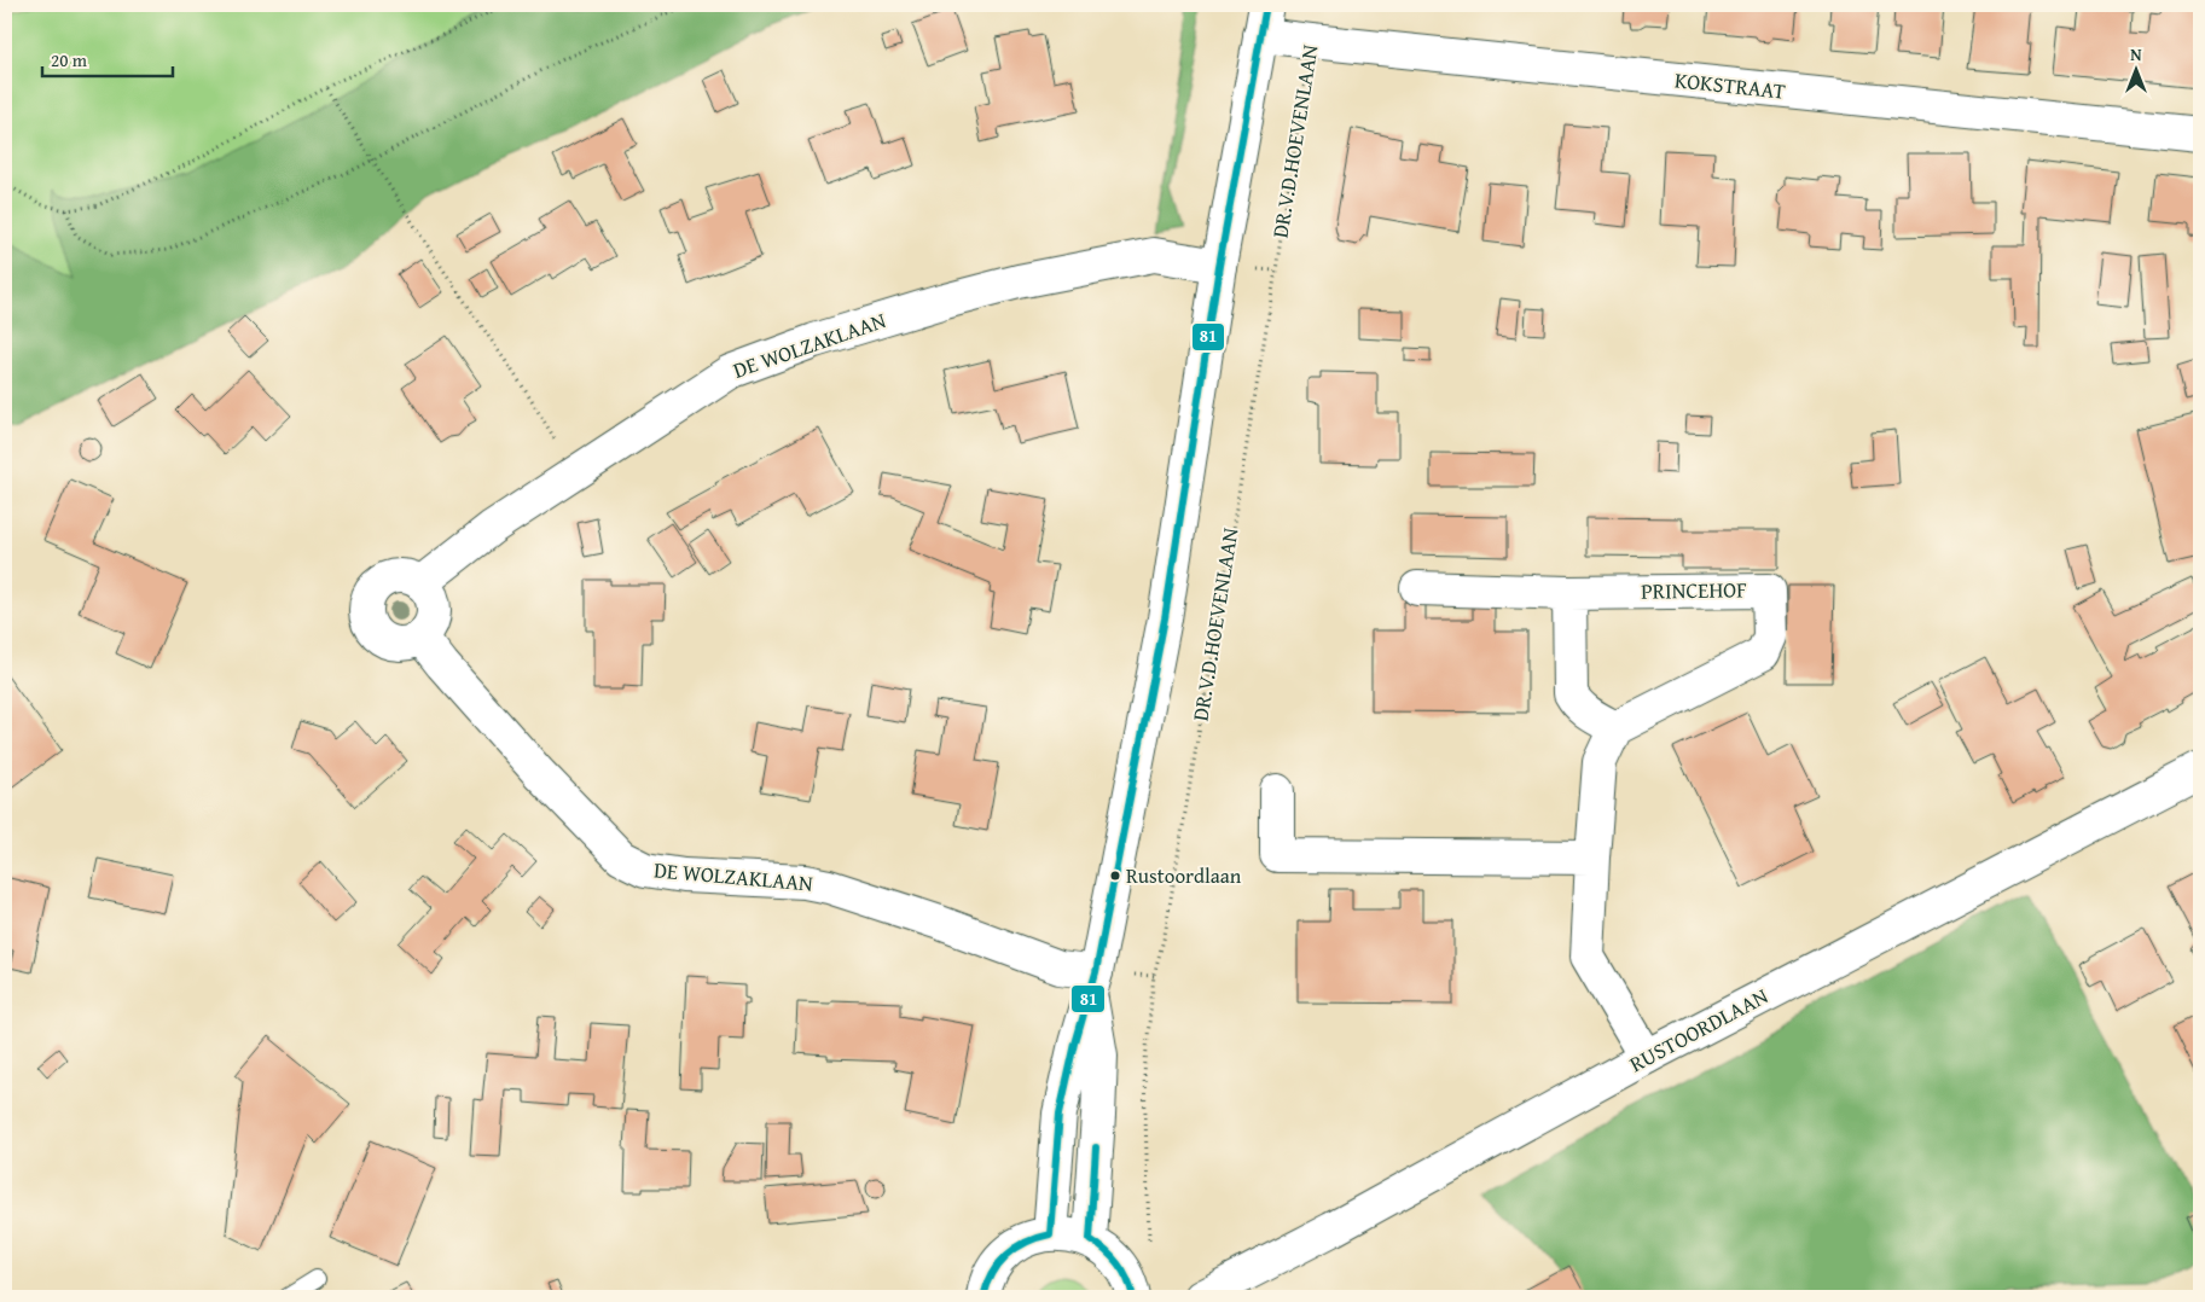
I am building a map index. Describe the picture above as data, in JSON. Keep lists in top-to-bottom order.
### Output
{
  "streets": {
    "street": [
      "KOKSTRAAT",
      "DE WOLZAKLAAN",
      "PRINCEHOF",
      "RUSTOORDLAAN"
    ],
    "path": ["DR.V.D.HOEVENLAAN"]
  },
  "crossings": [
    ["KOKSTRAAT", "DR.V.D.HOEVENLAAN"]
  ],
  "places": ["Rustoordlaan"],
  "lines": ["transit line 81"],
  "scale_bar": "20 m",
  "north": "top"
}
